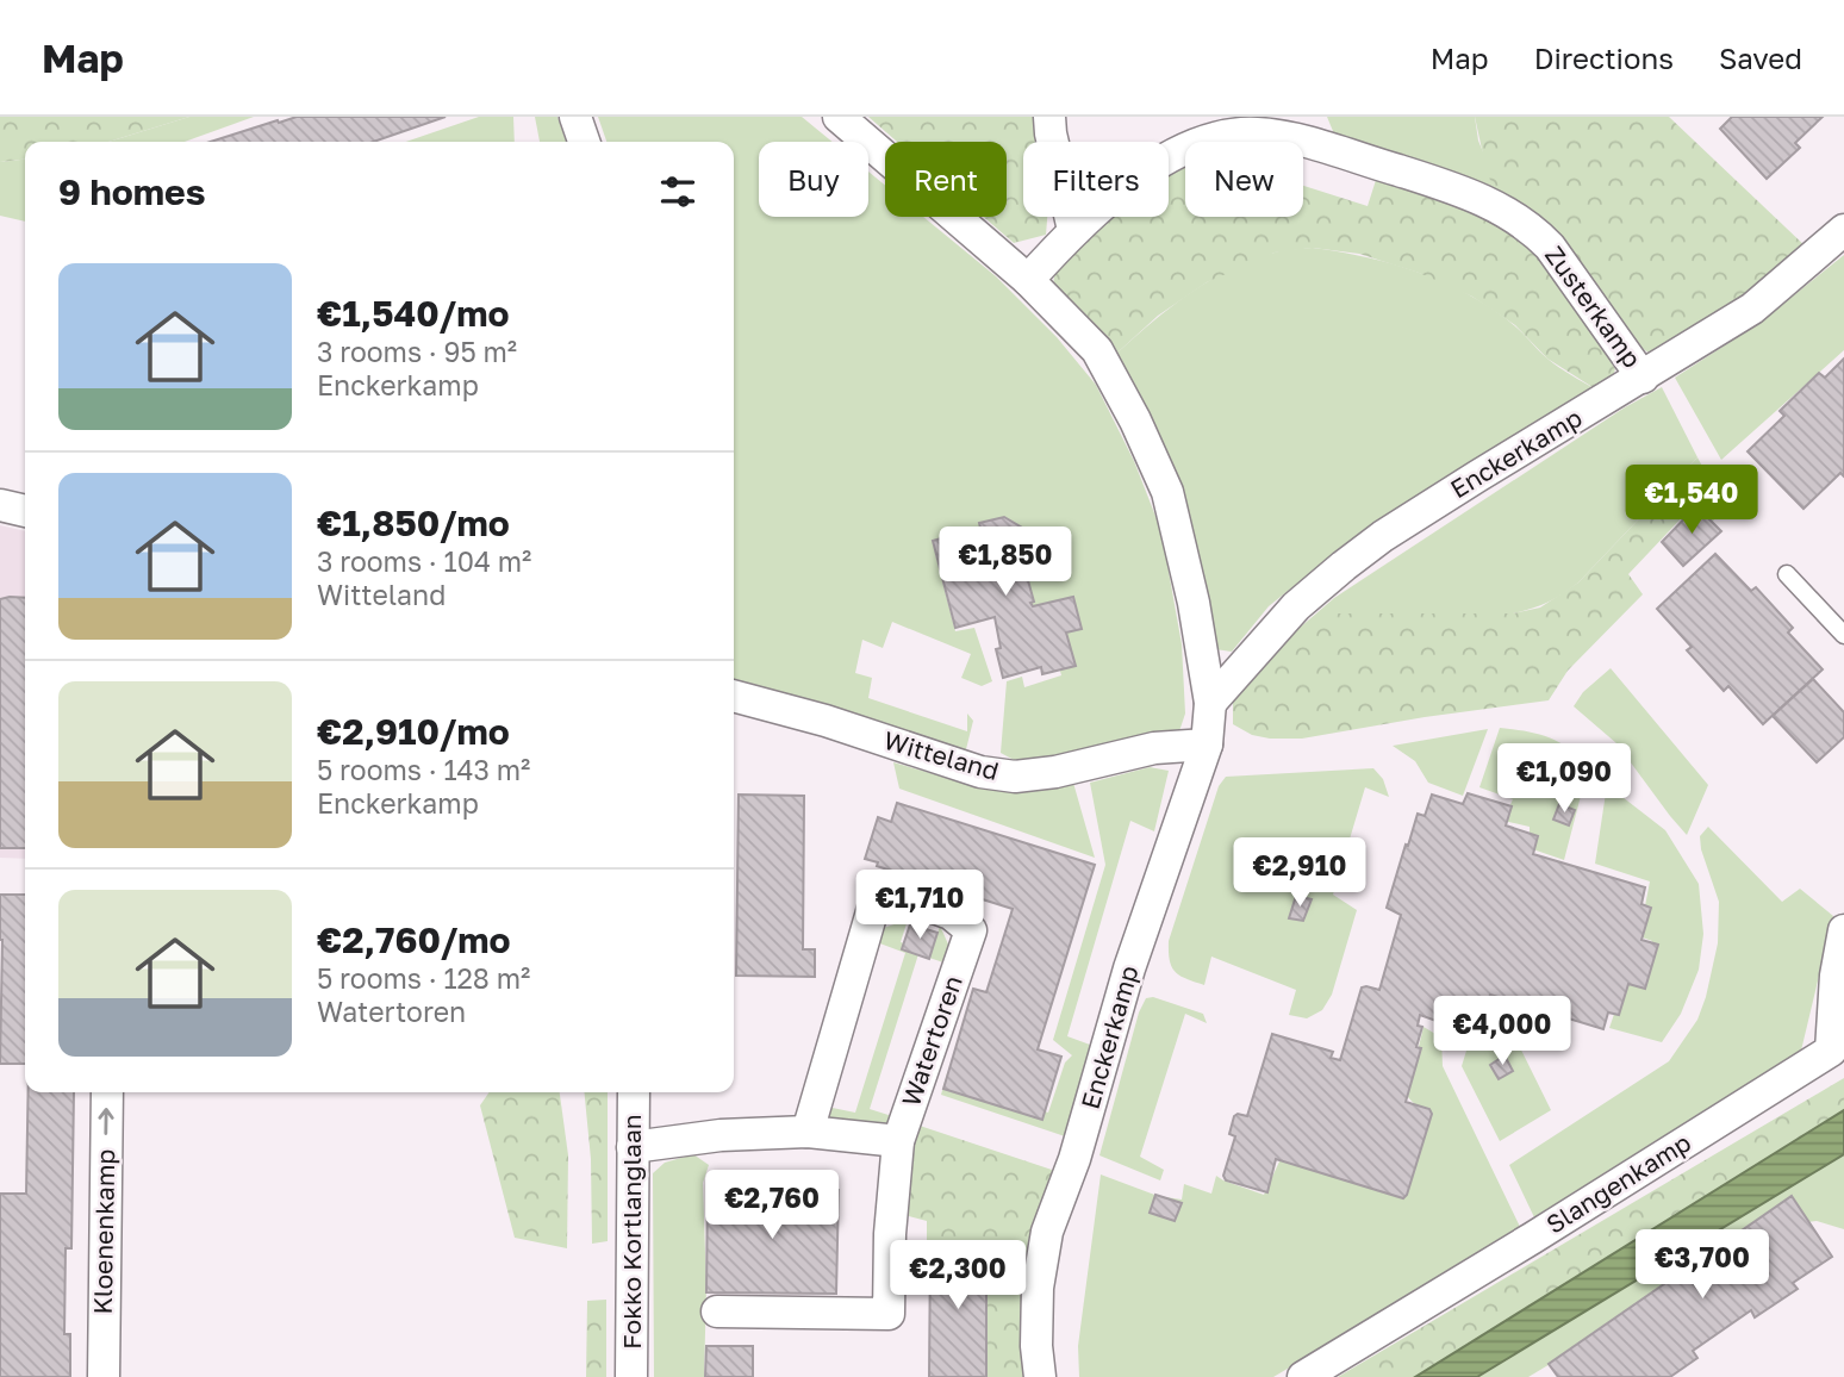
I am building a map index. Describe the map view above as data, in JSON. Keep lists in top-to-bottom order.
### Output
{
  "streets": {
    "street": [
      "Zusterkamp",
      "Enckerkamp",
      "Witteland",
      "Watertoren",
      "Slangenkamp",
      "Kloenenkamp",
      "Fokko Kortlanglaan"
    ]
  },
  "crossings": [
    ["Zusterkamp", "Enckerkamp"],
    ["Enckerkamp", "Witteland"]
  ],
  "one_way": ["Kloenenkamp"],
  "page": {
    "header": "Map",
    "nav": ["Map", "Directions", "Saved"],
    "chip": [
      "Buy",
      "Rent",
      "Filters",
      "New"
    ],
    "heading": "9 homes",
    "list": [
      {
        "name": "€1,540/mo",
        "note": "3 rooms · 95 m² · Enckerkamp"
      },
      {
        "name": "€1,850/mo",
        "note": "3 rooms · 104 m² · Witteland"
      },
      {
        "name": "€2,910/mo",
        "note": "5 rooms · 143 m² · Enckerkamp"
      },
      {
        "name": "€2,760/mo",
        "note": "5 rooms · 128 m² · Watertoren"
      }
    ],
    "price": [
      "€1,540",
      "€1,850",
      "€1,090",
      "€2,910",
      "€1,710",
      "€4,000",
      "€2,760",
      "€3,700",
      "€2,300"
    ]
  }
}
